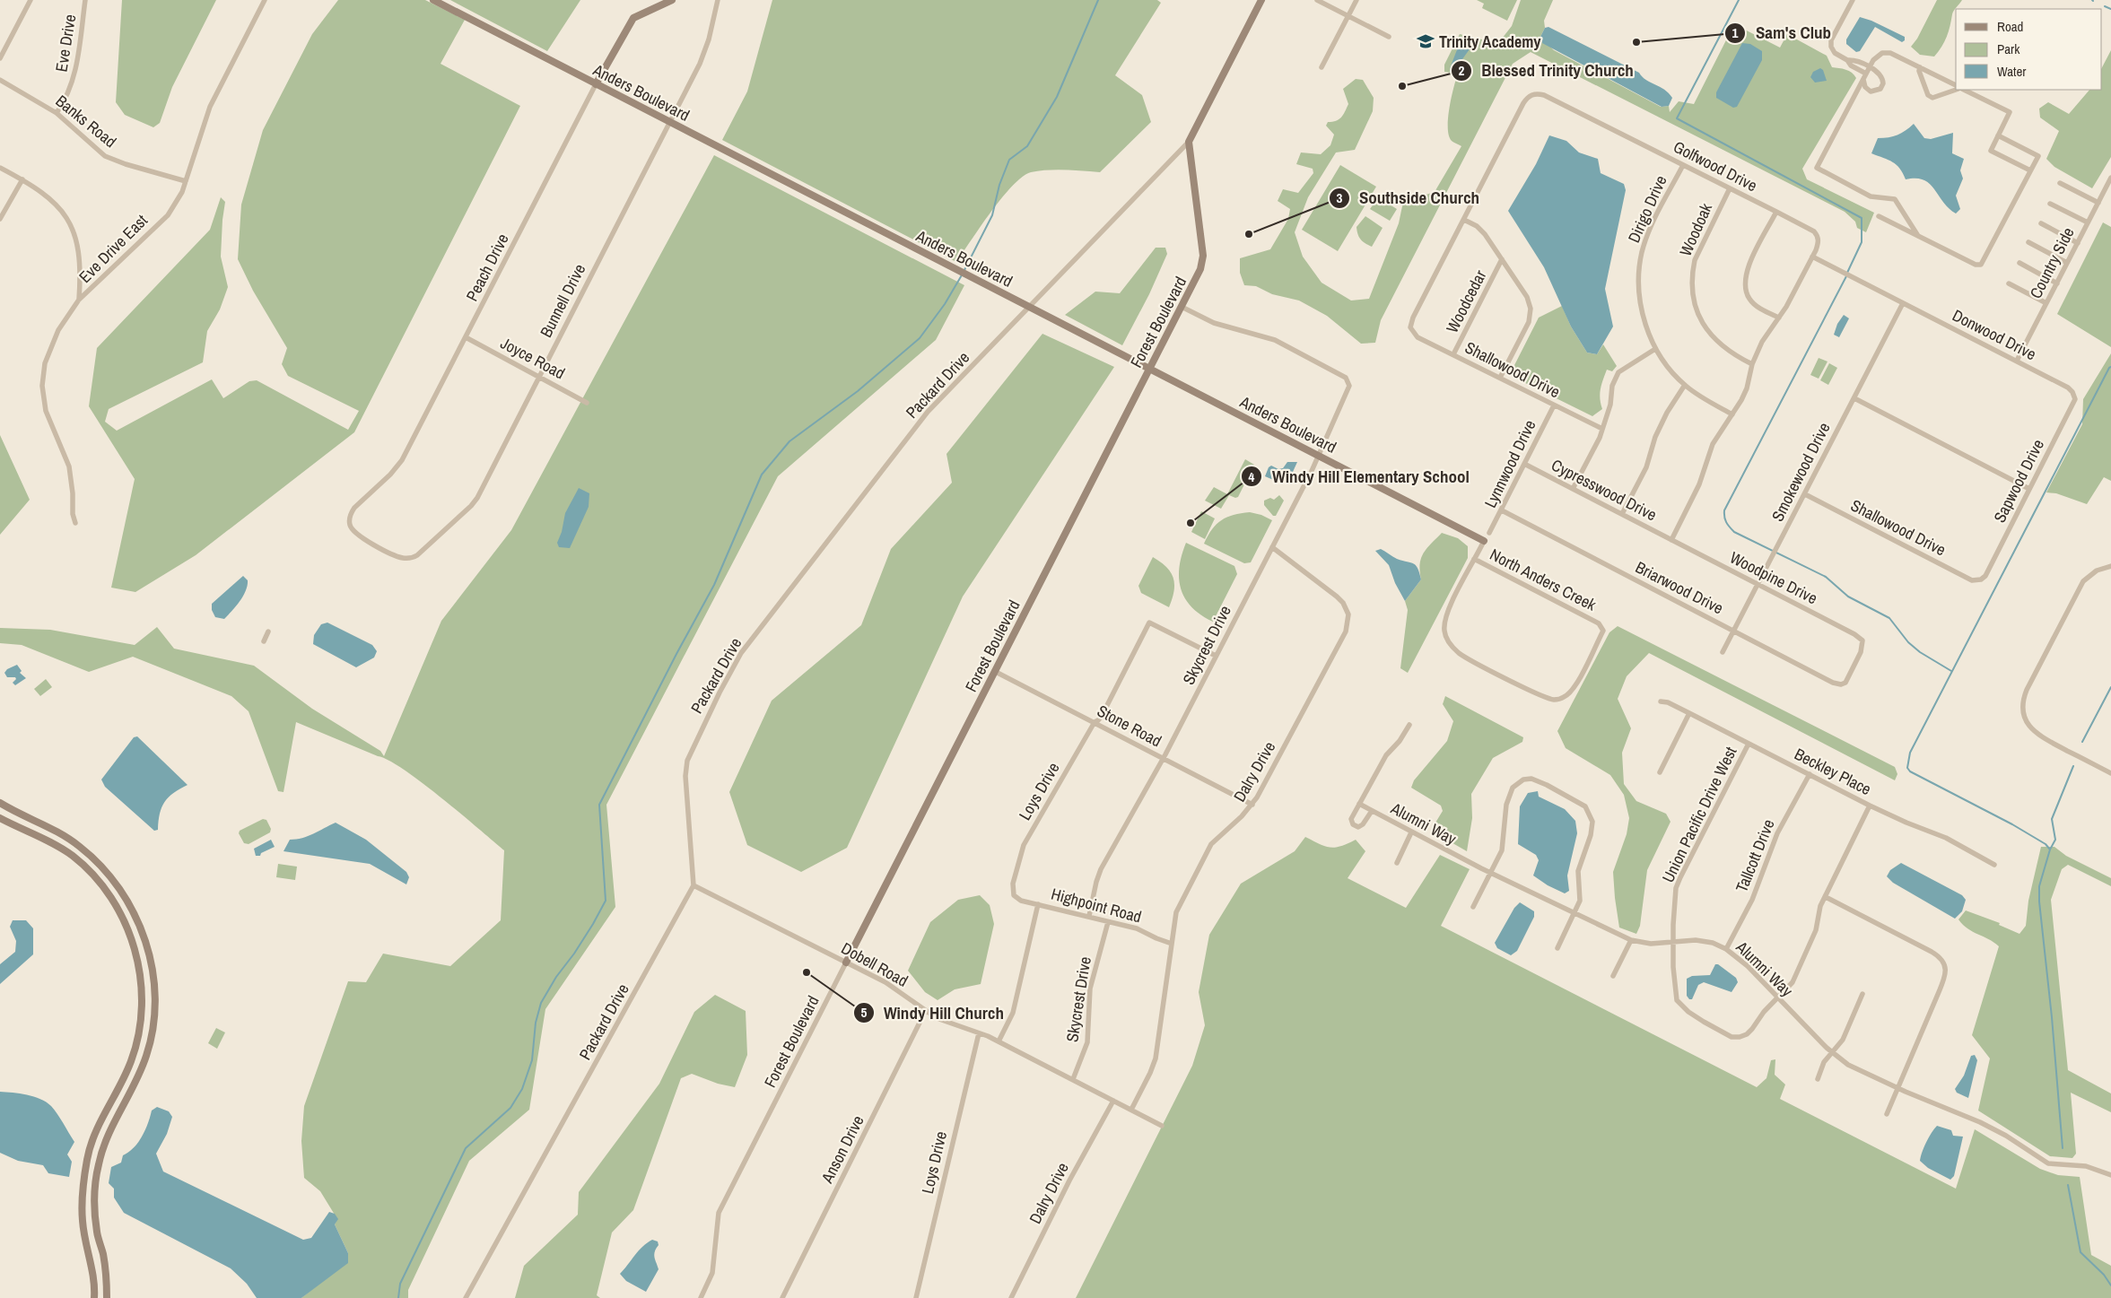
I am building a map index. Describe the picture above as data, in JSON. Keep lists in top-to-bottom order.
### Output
{
  "streets": {
    "street": [
      "Eve Drive",
      "Anders Boulevard",
      "Banks Road",
      "Golfwood Drive",
      "Dirigo Drive",
      "Woodoak",
      "Eve Drive East",
      "Country Side",
      "Peach Drive",
      "Bunnell Drive",
      "Woodcedar",
      "Forest Boulevard",
      "Donwood Drive",
      "Joyce Road",
      "Shallowood Drive",
      "Packard Drive",
      "Lynnwood Drive",
      "Smokewood Drive",
      "Sapwood Drive",
      "Cypresswood Drive",
      "Woodpine Drive",
      "North Anders Creek",
      "Briarwood Drive",
      "Skycrest Drive",
      "Stone Road",
      "Dalry Drive",
      "Beckley Place",
      "Loys Drive",
      "Union Pacific Drive West",
      "Alumni Way",
      "Tallcott Drive",
      "Highpoint Road",
      "Dobell Road",
      "Anson Drive"
    ]
  },
  "crossings": [
    ["Eve Drive", "Banks Road"],
    ["Anders Boulevard", "Peach Drive"],
    ["Anders Boulevard", "Bunnell Drive"],
    ["Anders Boulevard", "Forest Boulevard"],
    ["Anders Boulevard", "Packard Drive"],
    ["Anders Boulevard", "Skycrest Drive"],
    ["Banks Road", "Eve Drive East"],
    ["Golfwood Drive", "Dirigo Drive"],
    ["Golfwood Drive", "Woodoak"],
    ["Golfwood Drive", "Donwood Drive"],
    ["Golfwood Drive", "Shallowood Drive"],
    ["Golfwood Drive", "Cypresswood Drive"],
    ["Golfwood Drive", "Woodpine Drive"],
    ["Country Side", "Donwood Drive"],
    ["Peach Drive", "Bunnell Drive"],
    ["Peach Drive", "Joyce Road"],
    ["Bunnell Drive", "Joyce Road"],
    ["Woodcedar", "Shallowood Drive"],
    ["Forest Boulevard", "Packard Drive"],
    ["Forest Boulevard", "Skycrest Drive"],
    ["Forest Boulevard", "Stone Road"],
    ["Forest Boulevard", "Dobell Road"],
    ["Donwood Drive", "Smokewood Drive"],
    ["Donwood Drive", "Sapwood Drive"],
    ["Shallowood Drive", "Lynnwood Drive"],
    ["Shallowood Drive", "Smokewood Drive"],
    ["Shallowood Drive", "Sapwood Drive"],
    ["Packard Drive", "Dobell Road"],
    ["Lynnwood Drive", "Cypresswood Drive"],
    ["Lynnwood Drive", "Briarwood Drive"],
    ["Smokewood Drive", "Woodpine Drive"],
    ["Smokewood Drive", "Briarwood Drive"],
    ["Cypresswood Drive", "Woodpine Drive"],
    ["Woodpine Drive", "Briarwood Drive"],
    ["Skycrest Drive", "Stone Road"],
    ["Skycrest Drive", "Dalry Drive"],
    ["Skycrest Drive", "Loys Drive"],
    ["Skycrest Drive", "Highpoint Road"],
    ["Skycrest Drive", "Dobell Road"],
    ["Stone Road", "Dalry Drive"],
    ["Stone Road", "Loys Drive"],
    ["Dalry Drive", "Highpoint Road"],
    ["Dalry Drive", "Dobell Road"],
    ["Beckley Place", "Union Pacific Drive West"],
    ["Beckley Place", "Tallcott Drive"],
    ["Loys Drive", "Highpoint Road"],
    ["Loys Drive", "Dobell Road"],
    ["Union Pacific Drive West", "Alumni Way"],
    ["Alumni Way", "Tallcott Drive"],
    ["Dobell Road", "Anson Drive"]
  ],
  "places": {
    "school or university": ["Trinity Academy"],
    "other": [
      "Sam's Club",
      "Blessed Trinity Church",
      "Southside Church",
      "Windy Hill Elementary School",
      "Windy Hill Church"
    ]
  },
  "legend": ["Road", "Park", "Water"]
}
